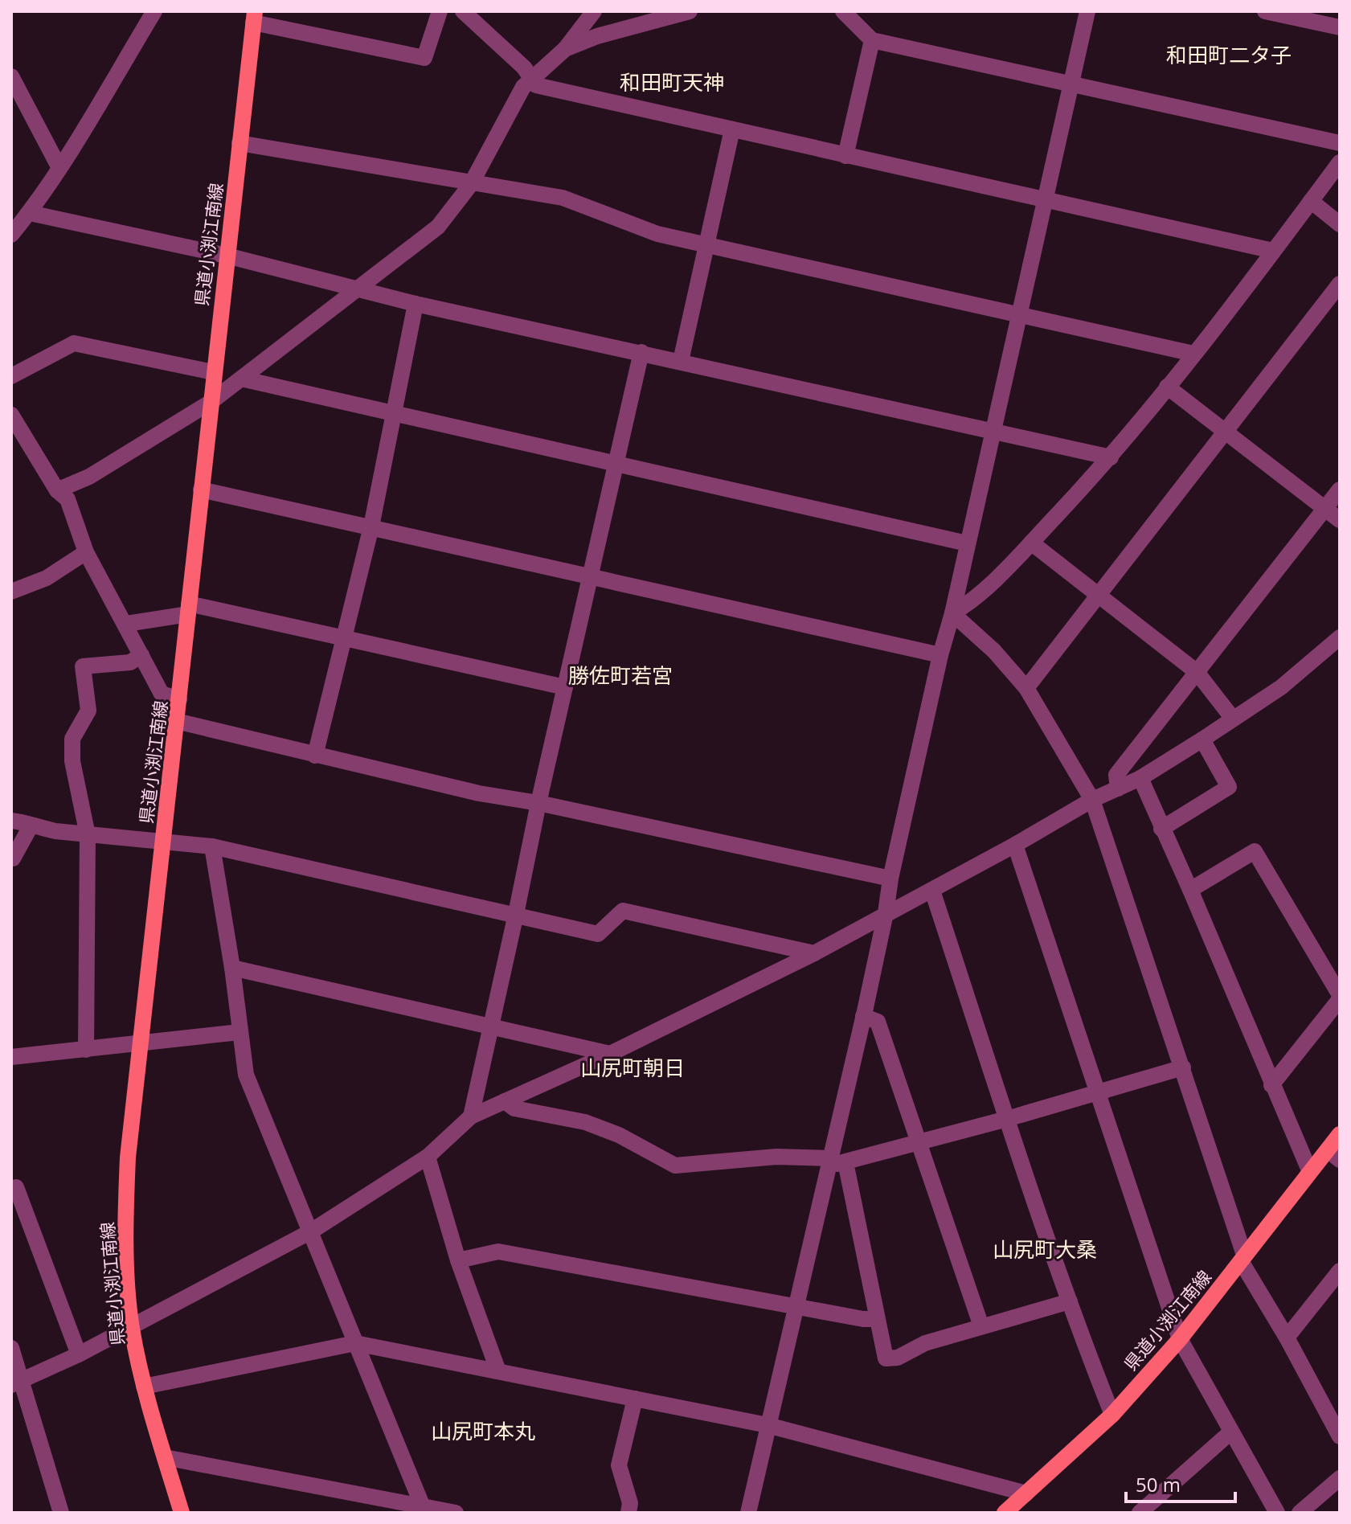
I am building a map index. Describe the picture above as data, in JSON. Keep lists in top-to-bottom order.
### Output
{
  "streets": {
    "main road": ["県道小渕江南線"]
  },
  "districts": [
    "和田町二タ子",
    "和田町天神",
    "勝佐町若宮",
    "山尻町朝日",
    "山尻町大桑",
    "山尻町本丸"
  ],
  "scale_bar": "50 m"
}
